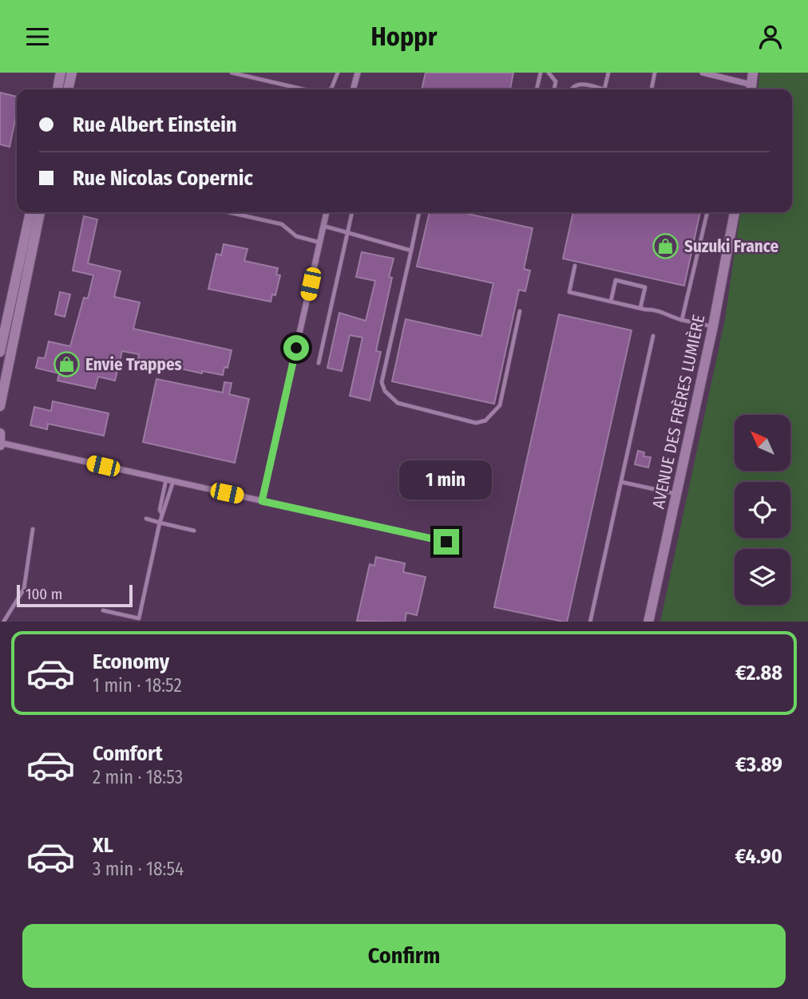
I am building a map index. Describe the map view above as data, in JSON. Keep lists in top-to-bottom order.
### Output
{
  "streets": {
    "street": ["AVENUE DES FRÈRES LUMIÈRE"]
  },
  "places": {
    "shop": ["Suzuki France", "Envie Trappes"]
  },
  "scale_bar": "100 m",
  "north": "top left",
  "page": {
    "header": "Hoppr",
    "banner": ["Rue Albert Einstein", "Rue Nicolas Copernic"],
    "bubble": "1 min",
    "scale": "100 m",
    "list": [
      {
        "name": "Economy",
        "note": "1 min · 18:52",
        "value": "€2.88"
      },
      {
        "name": "Comfort",
        "note": "2 min · 18:53",
        "value": "€3.89"
      },
      {
        "name": "XL",
        "note": "3 min · 18:54",
        "value": "€4.90"
      }
    ],
    "buttons": "Confirm"
  }
}
